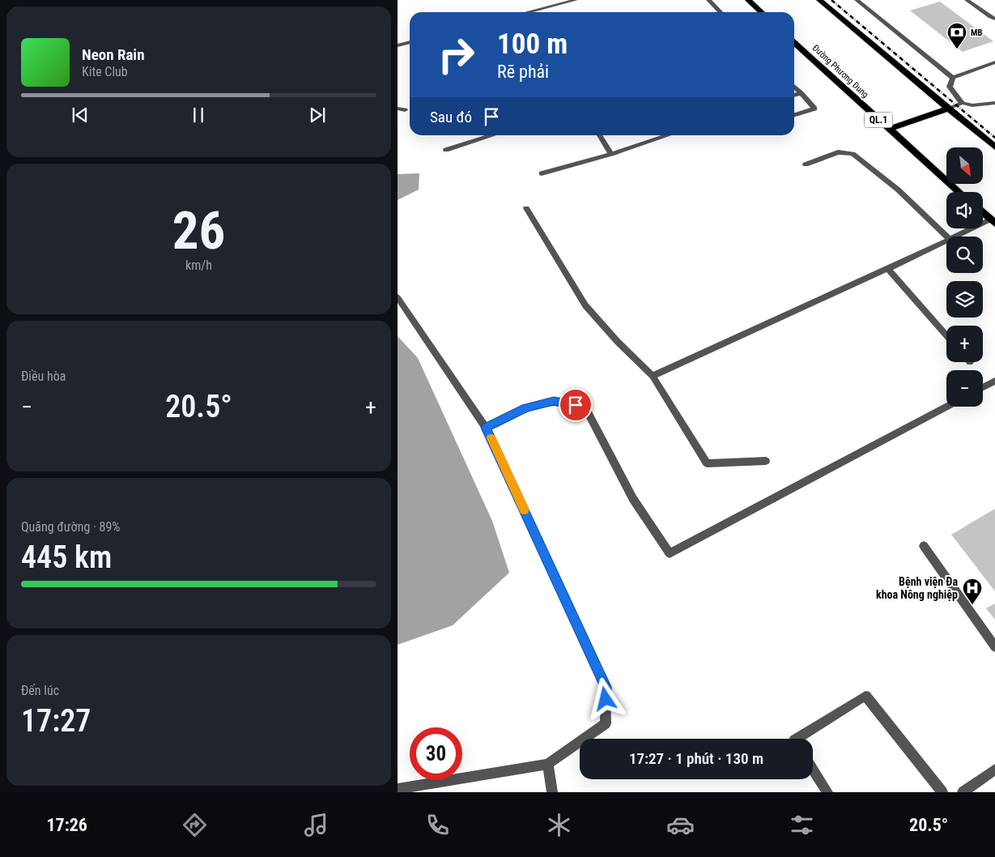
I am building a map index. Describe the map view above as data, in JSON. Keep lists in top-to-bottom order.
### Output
{
  "streets": {
    "highway": ["Đường Phương Dung", "QL.1"]
  },
  "places": {
    "bank": ["MB"],
    "hospital": ["Bệnh viện Đa khoa Nông nghiệp"]
  },
  "north": "bottom right",
  "page": {
    "turn": ["100 m", "Rẽ phải"],
    "song": ["Neon Rain", "Kite Club"],
    "then": "Sau đó",
    "map_buttons": ["+", "−"],
    "tile": [
      ["26", "km/h"],
      "Điều hòa",
      ["Quãng đường · 89%", "445 km"],
      ["Đến lúc", "17:27"]
    ],
    "heat": ["−", "20.5°", "+"],
    "limit": "30",
    "trip": "17:27 · 1 phút · 130 m",
    "tabs": ["17:26", "20.5°"]
  }
}
